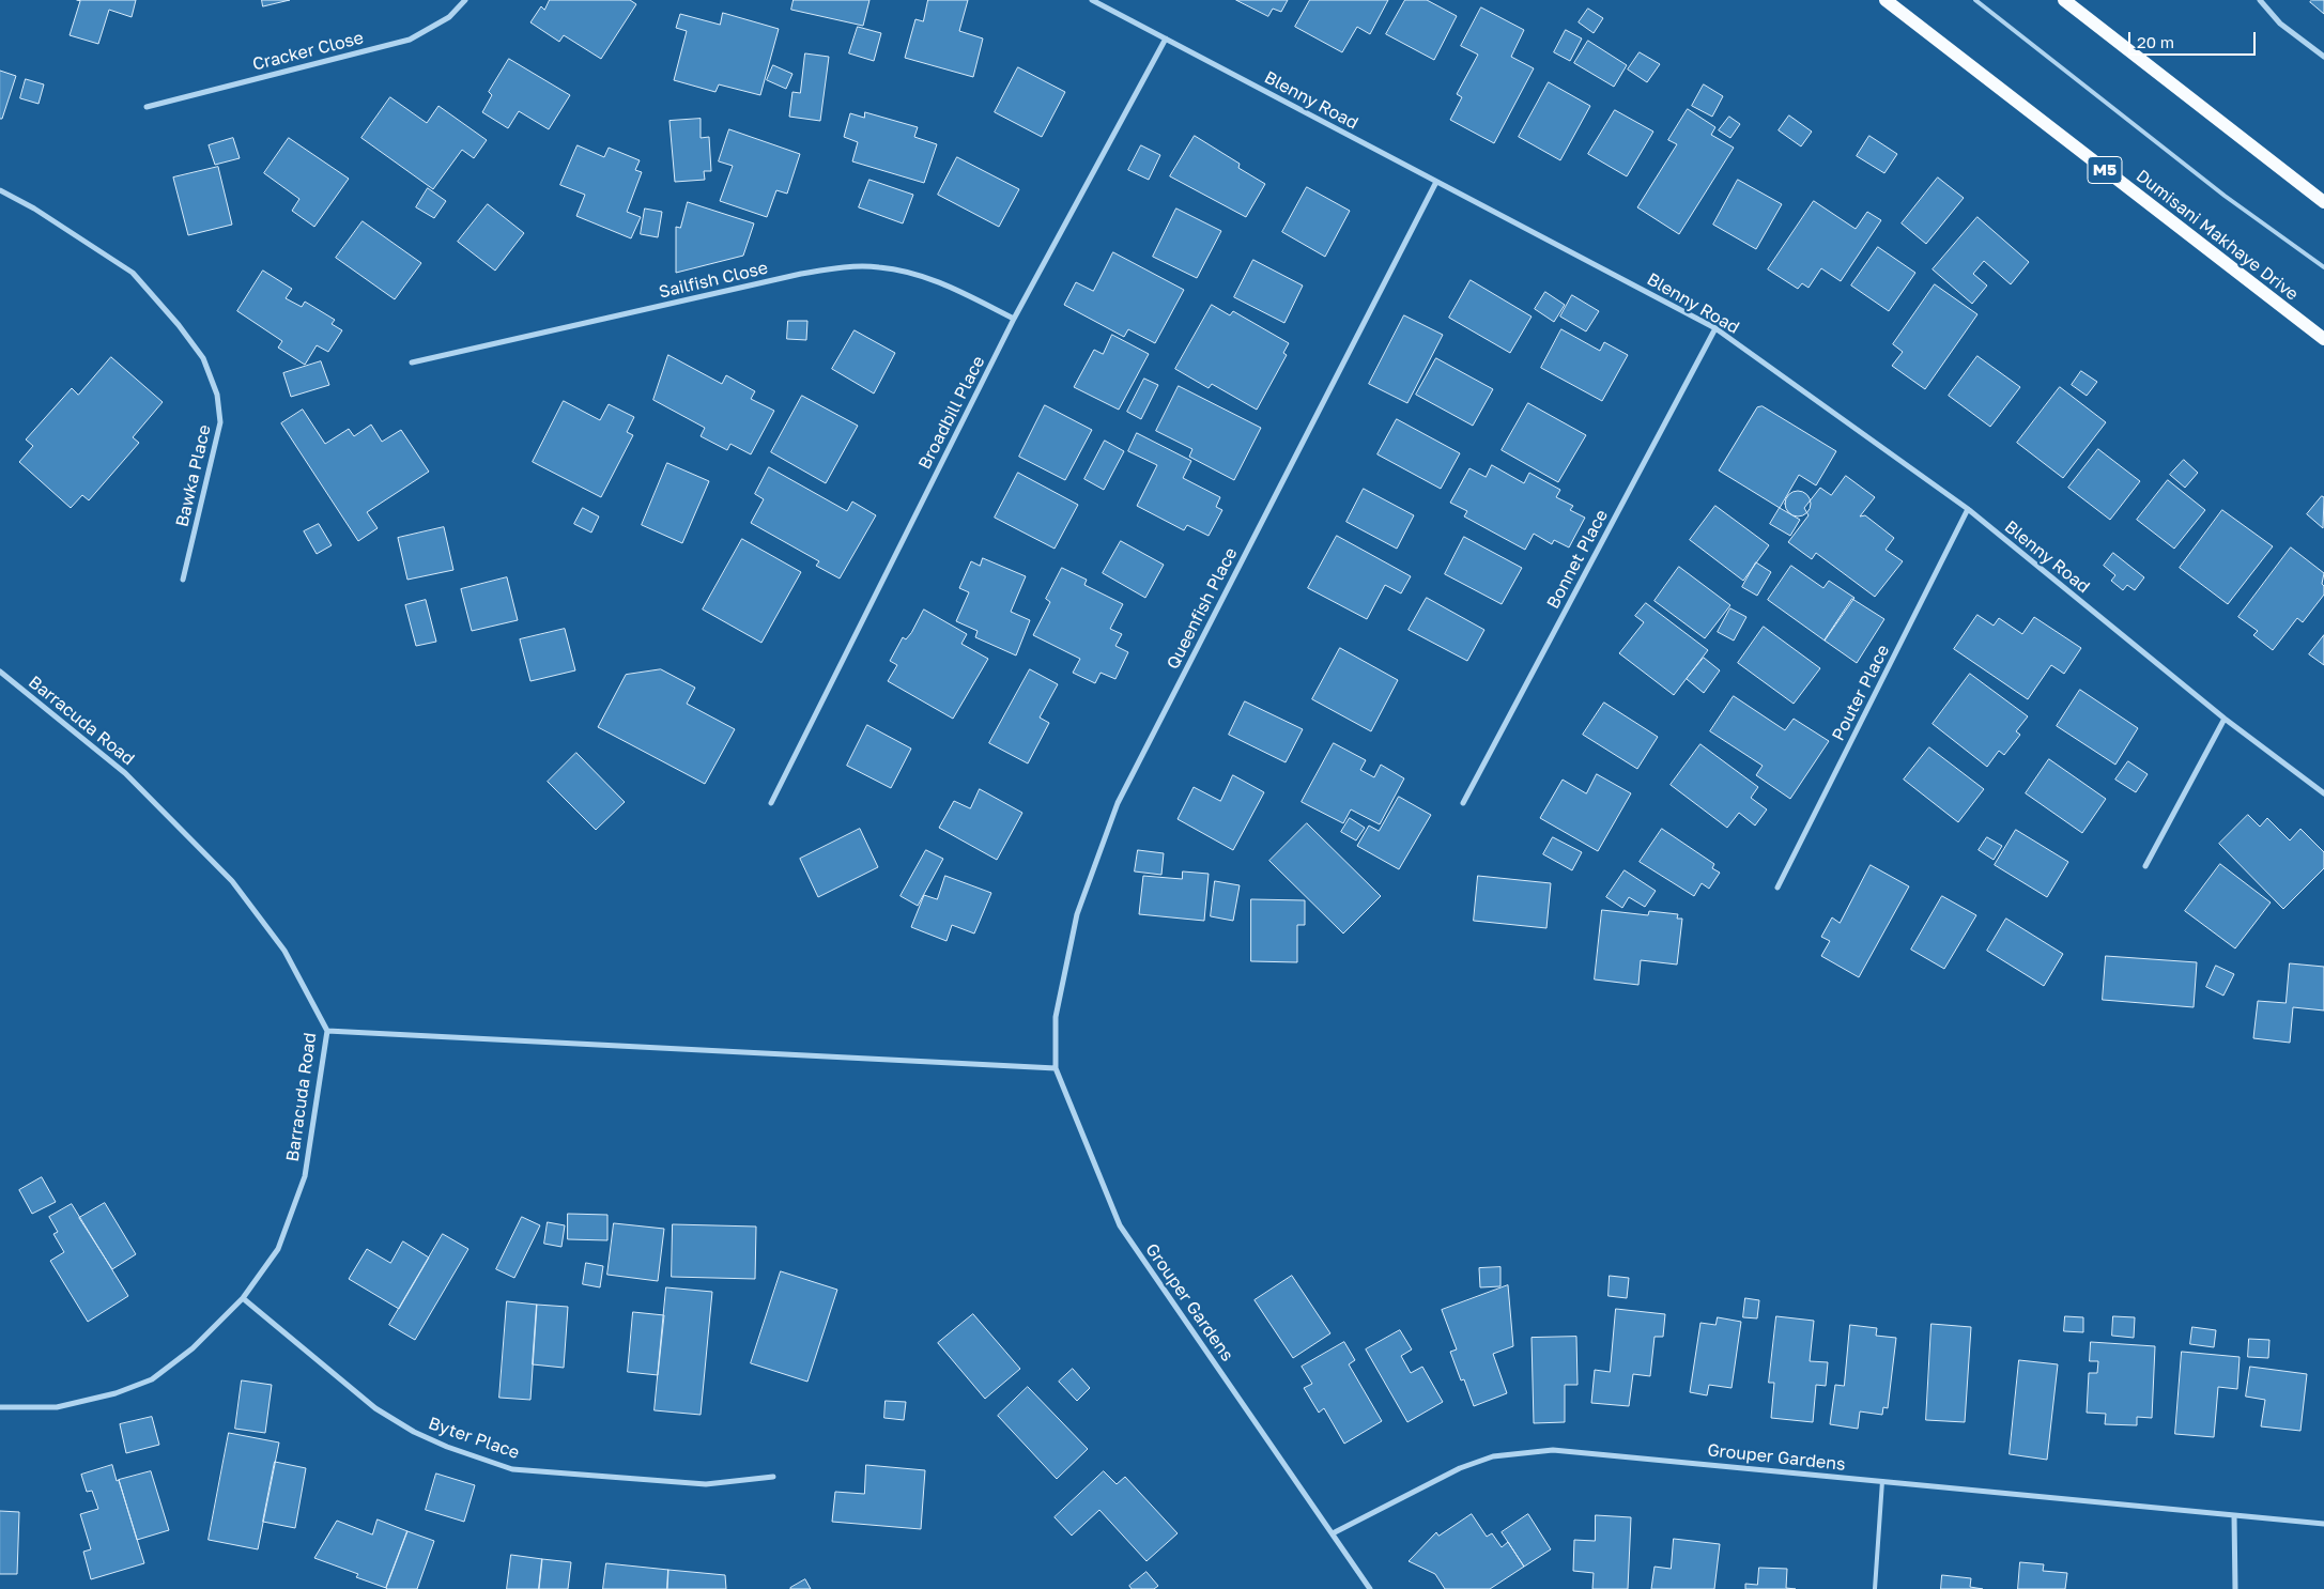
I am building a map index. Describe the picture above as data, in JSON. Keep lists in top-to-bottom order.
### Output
{
  "streets": {
    "main road": ["M5", "Dumisani Makhaye Drive"],
    "street": [
      "Cracker Close",
      "Blenny Road",
      "Sailfish Close",
      "Broadbill Place",
      "Bawka Place",
      "Bonnet Place",
      "Queenfish Place",
      "Pouter Place",
      "Barracuda Road",
      "Grouper Gardens",
      "Byter Place"
    ]
  },
  "crossings": [
    ["Blenny Road", "Broadbill Place"],
    ["Blenny Road", "Bonnet Place"],
    ["Blenny Road", "Queenfish Place"],
    ["Blenny Road", "Pouter Place"],
    ["Sailfish Close", "Broadbill Place"],
    ["Queenfish Place", "Grouper Gardens"],
    ["Barracuda Road", "Byter Place"]
  ],
  "scale_bar": "20 m"
}
